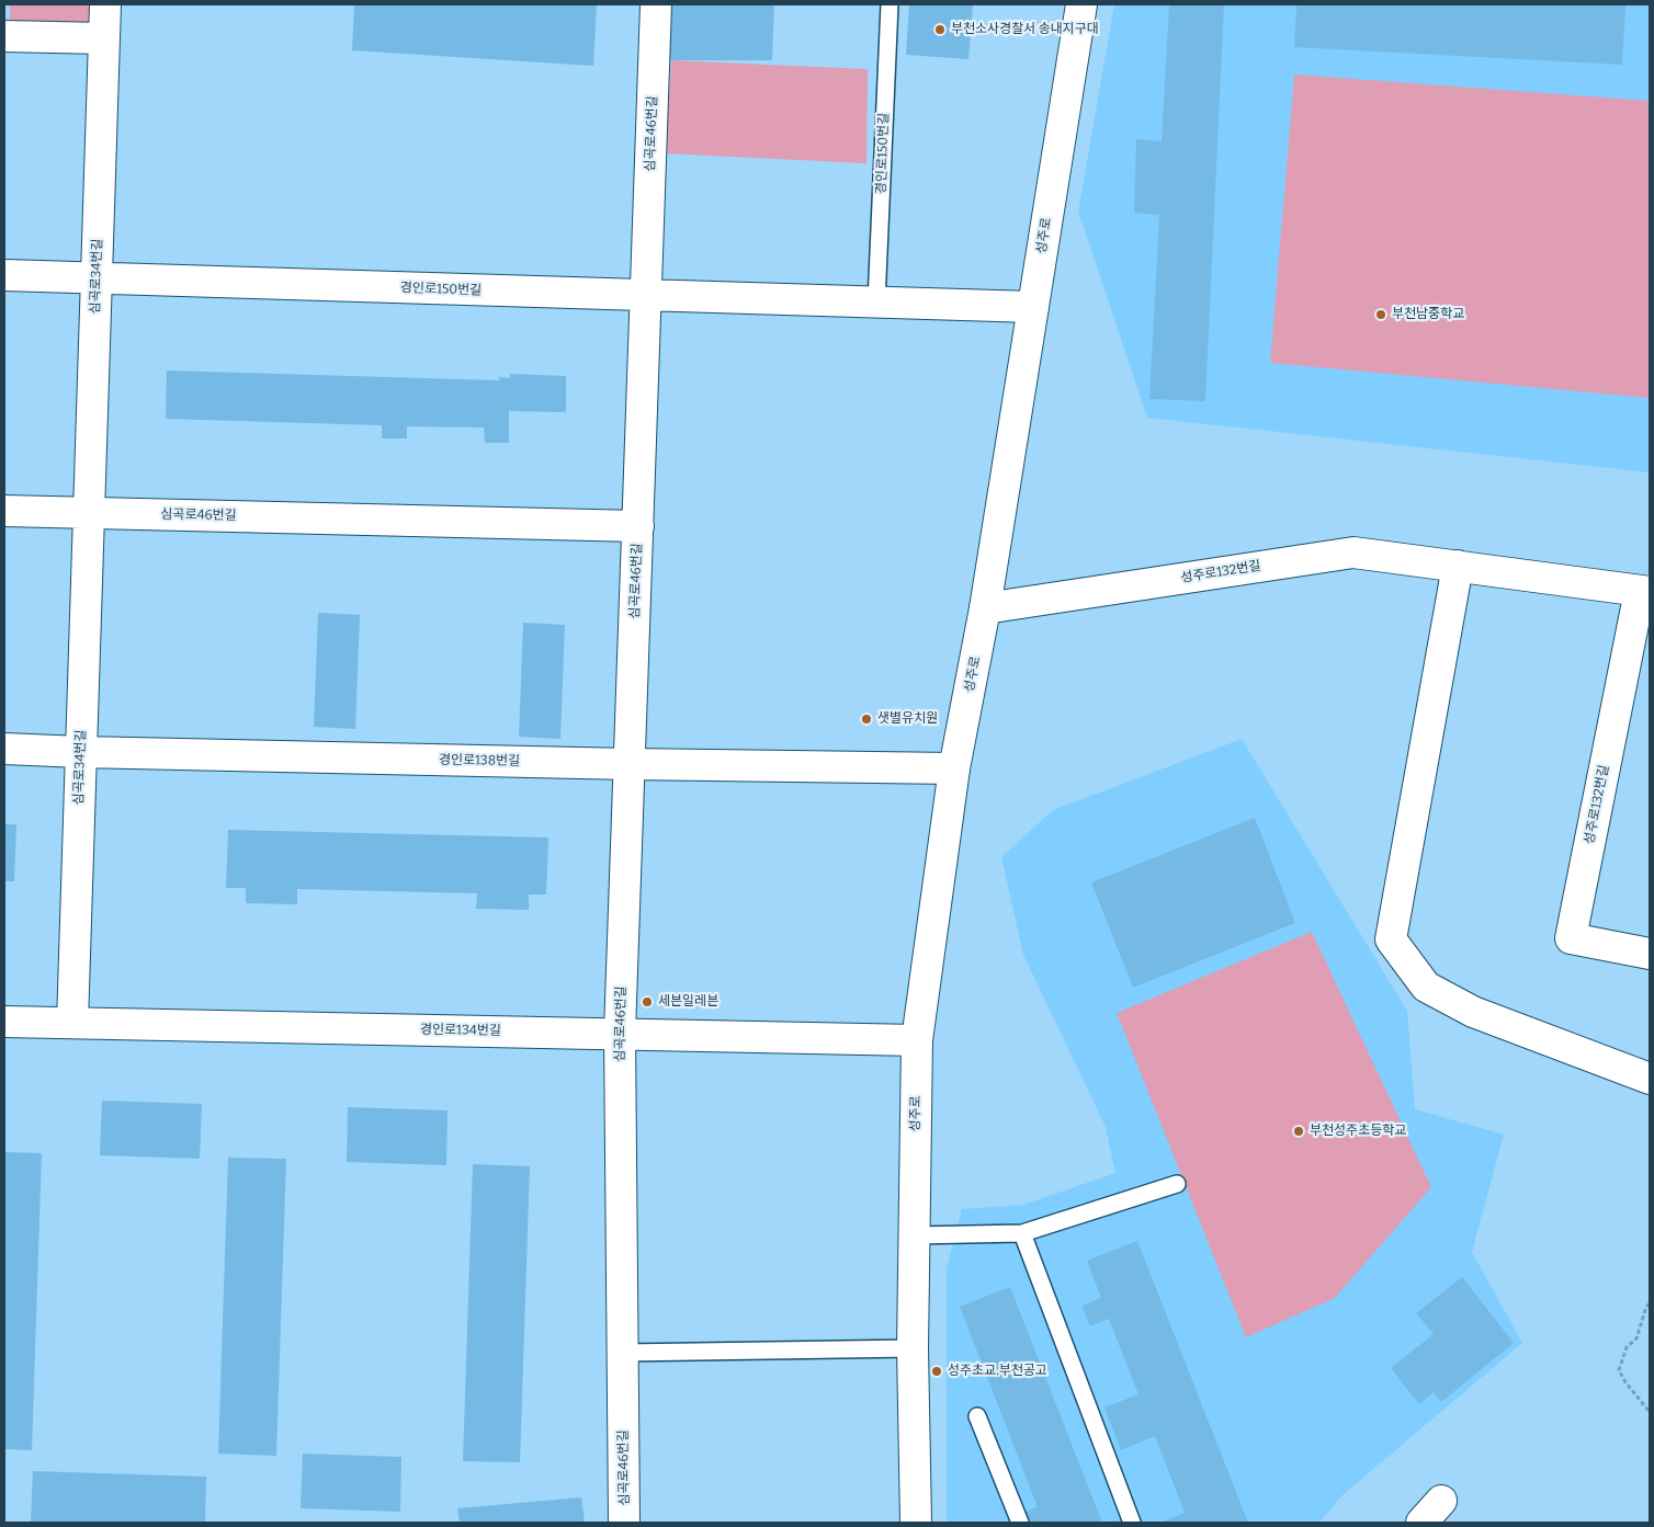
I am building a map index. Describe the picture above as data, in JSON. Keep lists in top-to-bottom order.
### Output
{
  "streets": {
    "street": [
      "심곡로46번길",
      "경인로150번길",
      "성주로",
      "심곡로34번길",
      "성주로132번길",
      "경인로138번길",
      "경인로134번길"
    ]
  },
  "crossings": [
    ["심곡로46번길", "경인로150번길"],
    ["심곡로46번길", "심곡로34번길"],
    ["심곡로46번길", "경인로138번길"],
    ["심곡로46번길", "경인로134번길"],
    ["경인로150번길", "성주로"],
    ["경인로150번길", "심곡로34번길"],
    ["성주로", "성주로132번길"],
    ["성주로", "경인로138번길"],
    ["성주로", "경인로134번길"],
    ["심곡로34번길", "경인로138번길"],
    ["심곡로34번길", "경인로134번길"]
  ],
  "places": [
    "부천소사경찰서 송내지구대",
    "부천남중학교",
    "샛별유치원",
    "세븐일레븐",
    "부천성주초등학교",
    "성주초교.부천공고"
  ]
}
